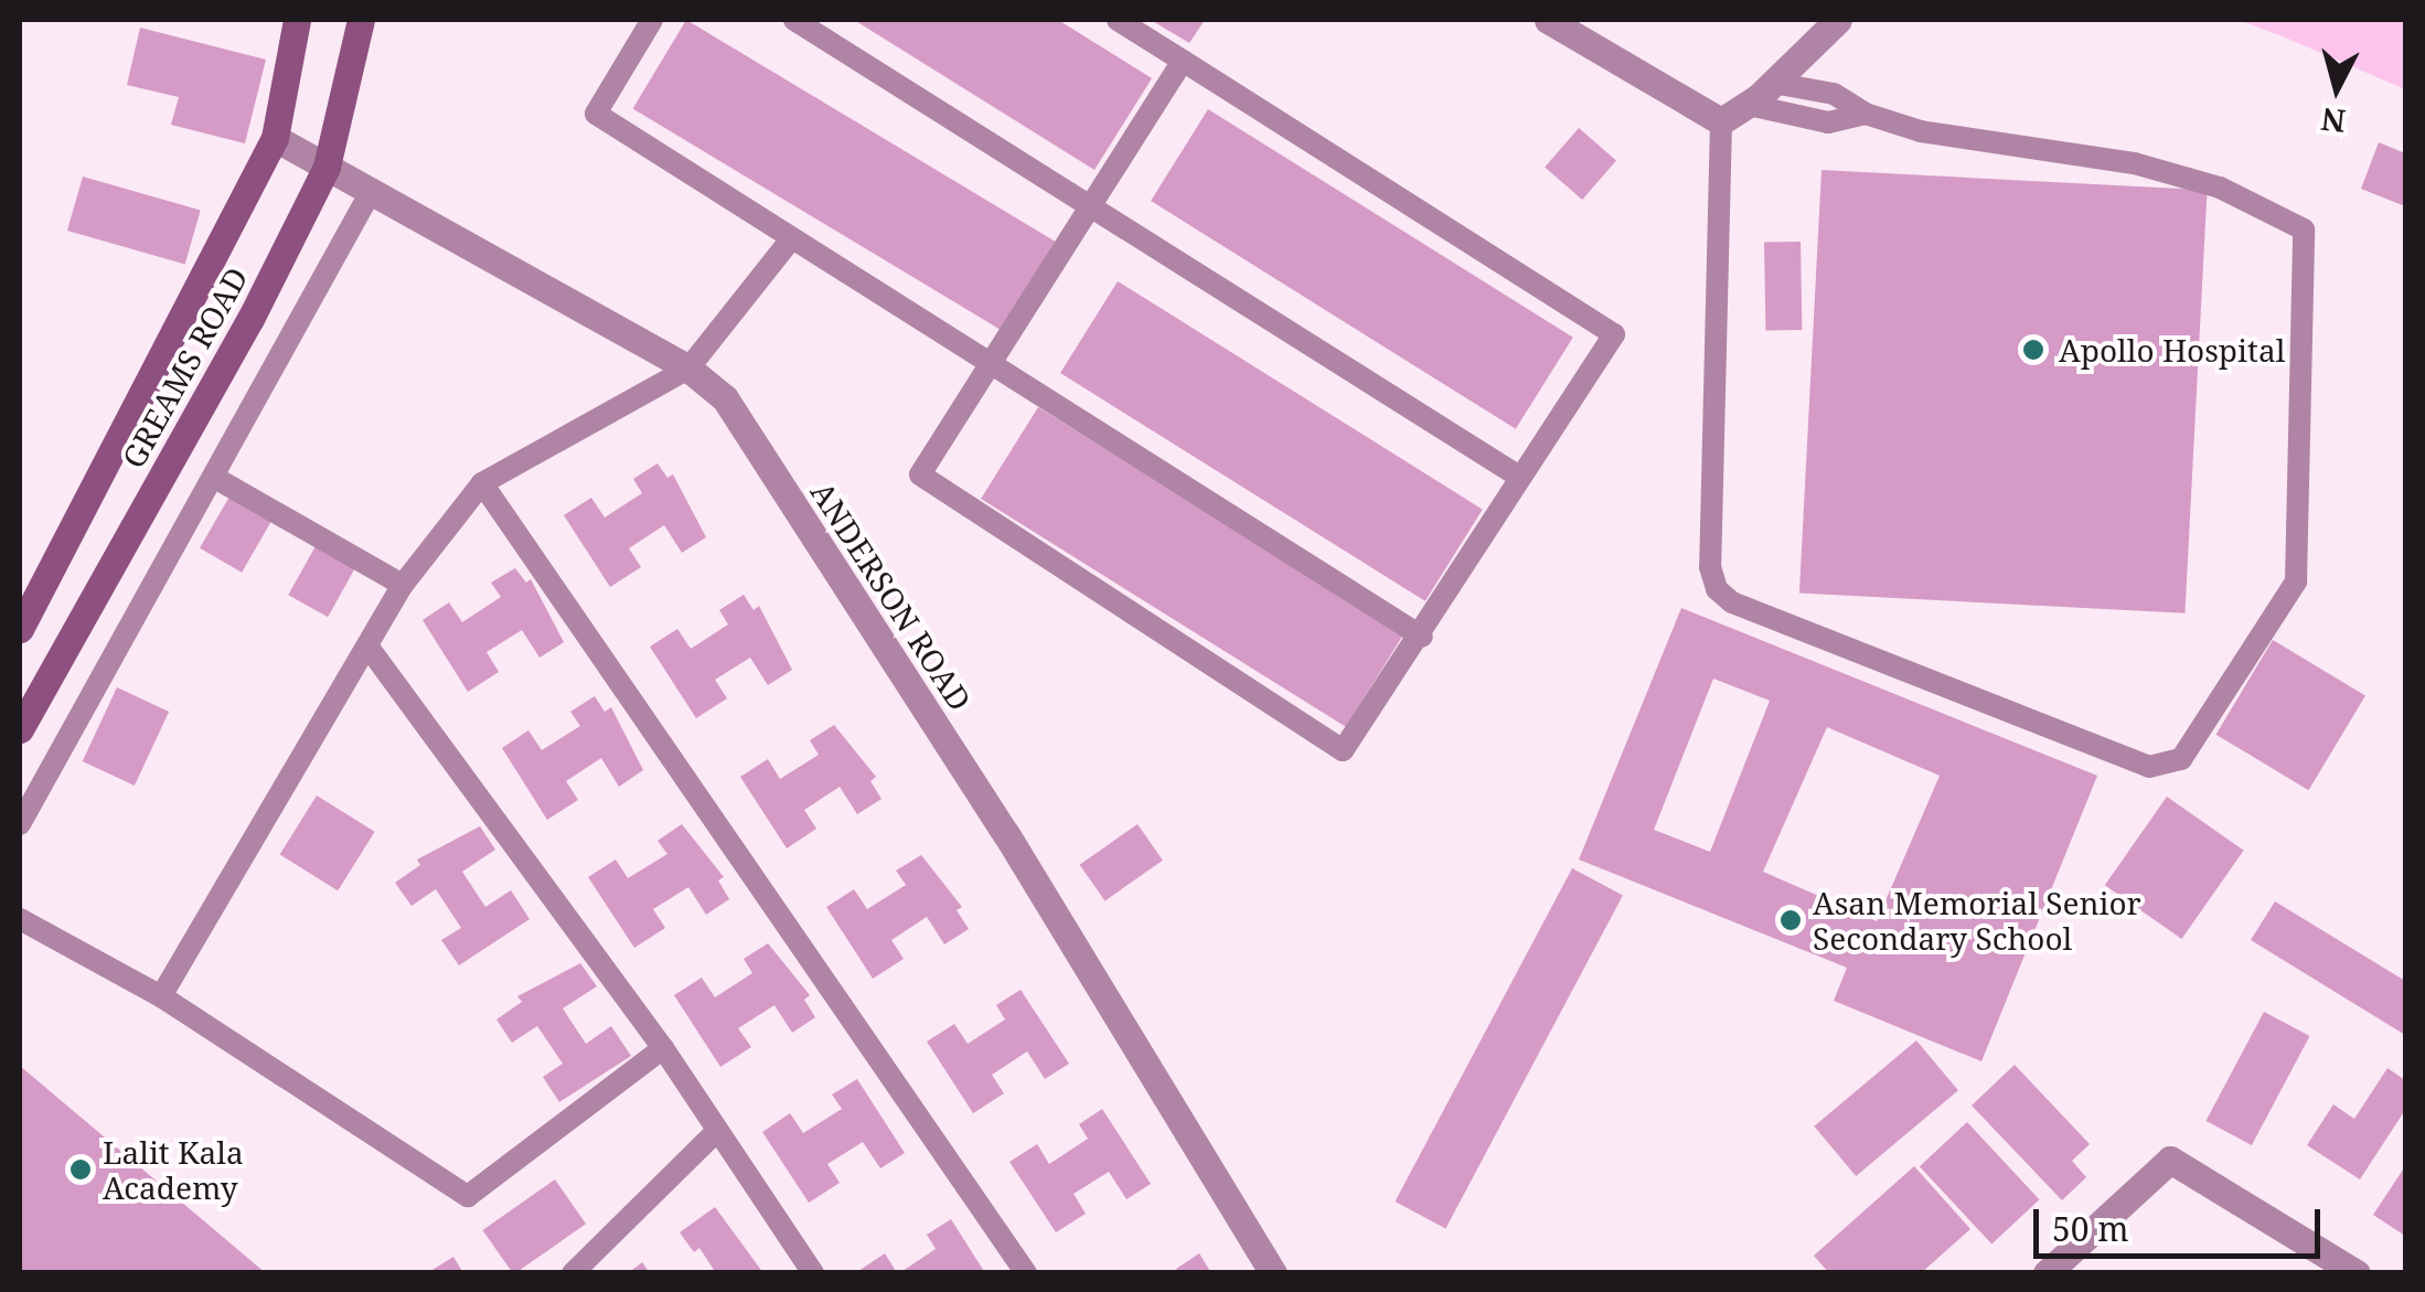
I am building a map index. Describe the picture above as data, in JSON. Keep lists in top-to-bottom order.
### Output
{
  "streets": {
    "main road": ["GREAMS ROAD"],
    "street": ["ANDERSON ROAD"]
  },
  "crossings": [
    ["GREAMS ROAD", "ANDERSON ROAD"]
  ],
  "places": ["Apollo Hospital", "Asan Memorial Senior Secondary School", "Lalit Kala Academy"],
  "scale_bar": "50 m",
  "north": "bottom"
}
